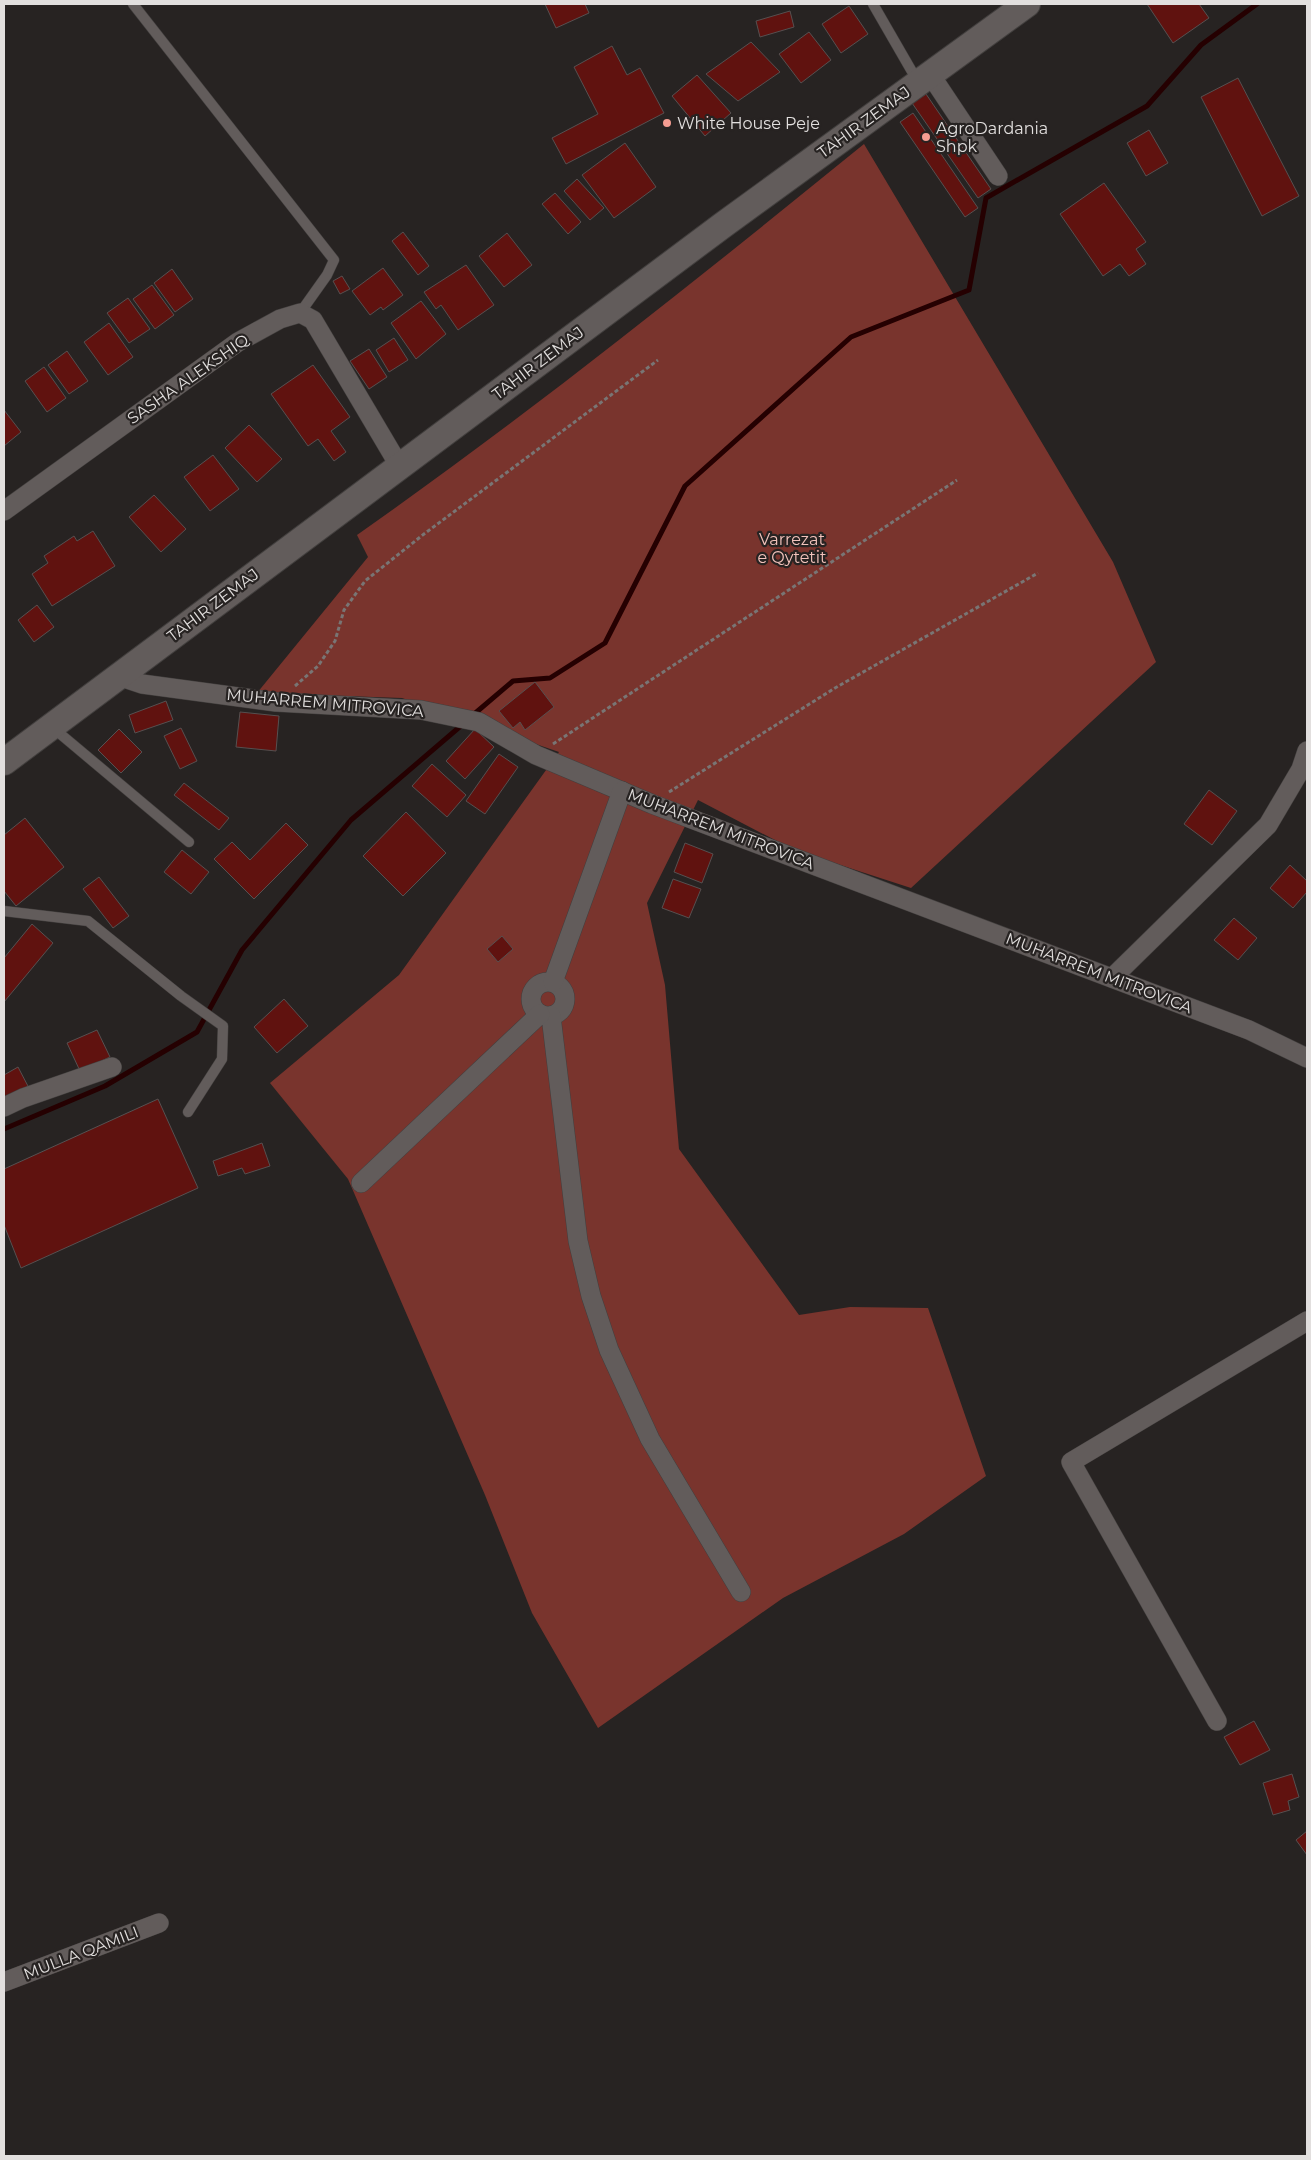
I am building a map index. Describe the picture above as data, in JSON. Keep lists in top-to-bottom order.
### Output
{
  "streets": {
    "main road": ["TAHIR ZEMAJ"],
    "street": ["SASHA ALEKSHIQ", "MUHARREM MITROVICA", "MULLA QAMILI"]
  },
  "crossings": [
    ["TAHIR ZEMAJ", "MUHARREM MITROVICA"]
  ],
  "parks": ["Varrezat e Qytetit"],
  "places": ["White House Peje", "AgroDardania Shpk"]
}
